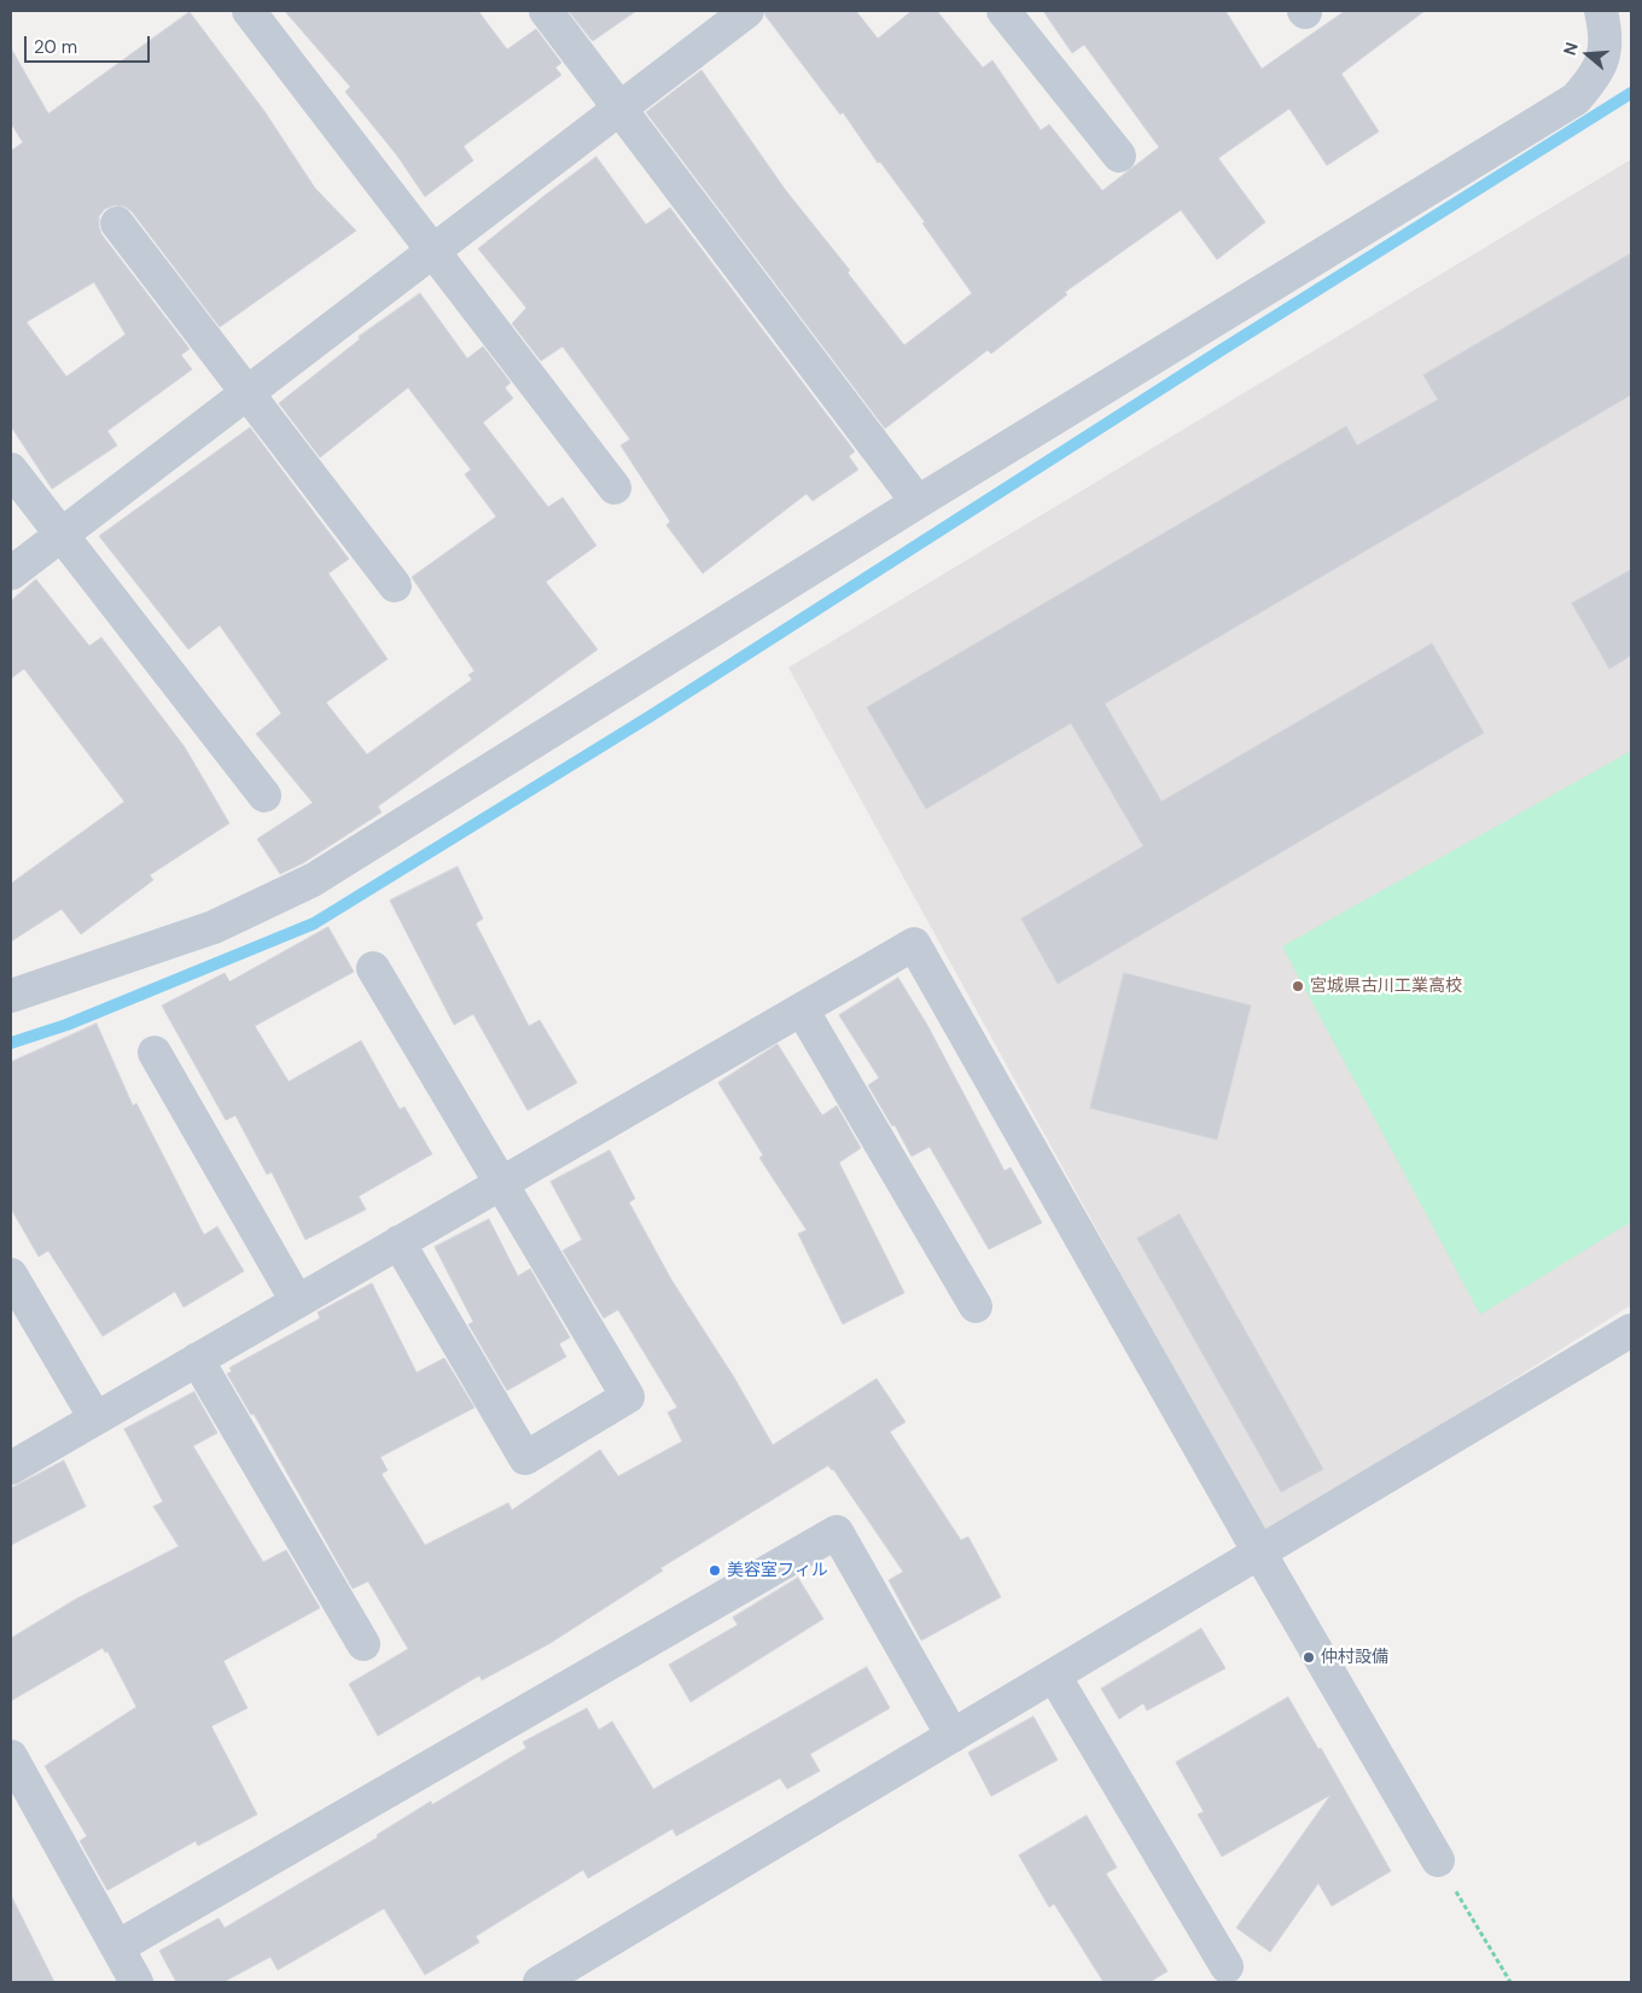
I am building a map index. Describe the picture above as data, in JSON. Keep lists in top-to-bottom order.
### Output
{
  "places": ["宮城県古川工業高校", "美容室フィル", "仲村設備"],
  "scale_bar": "20 m",
  "north": "left"
}
